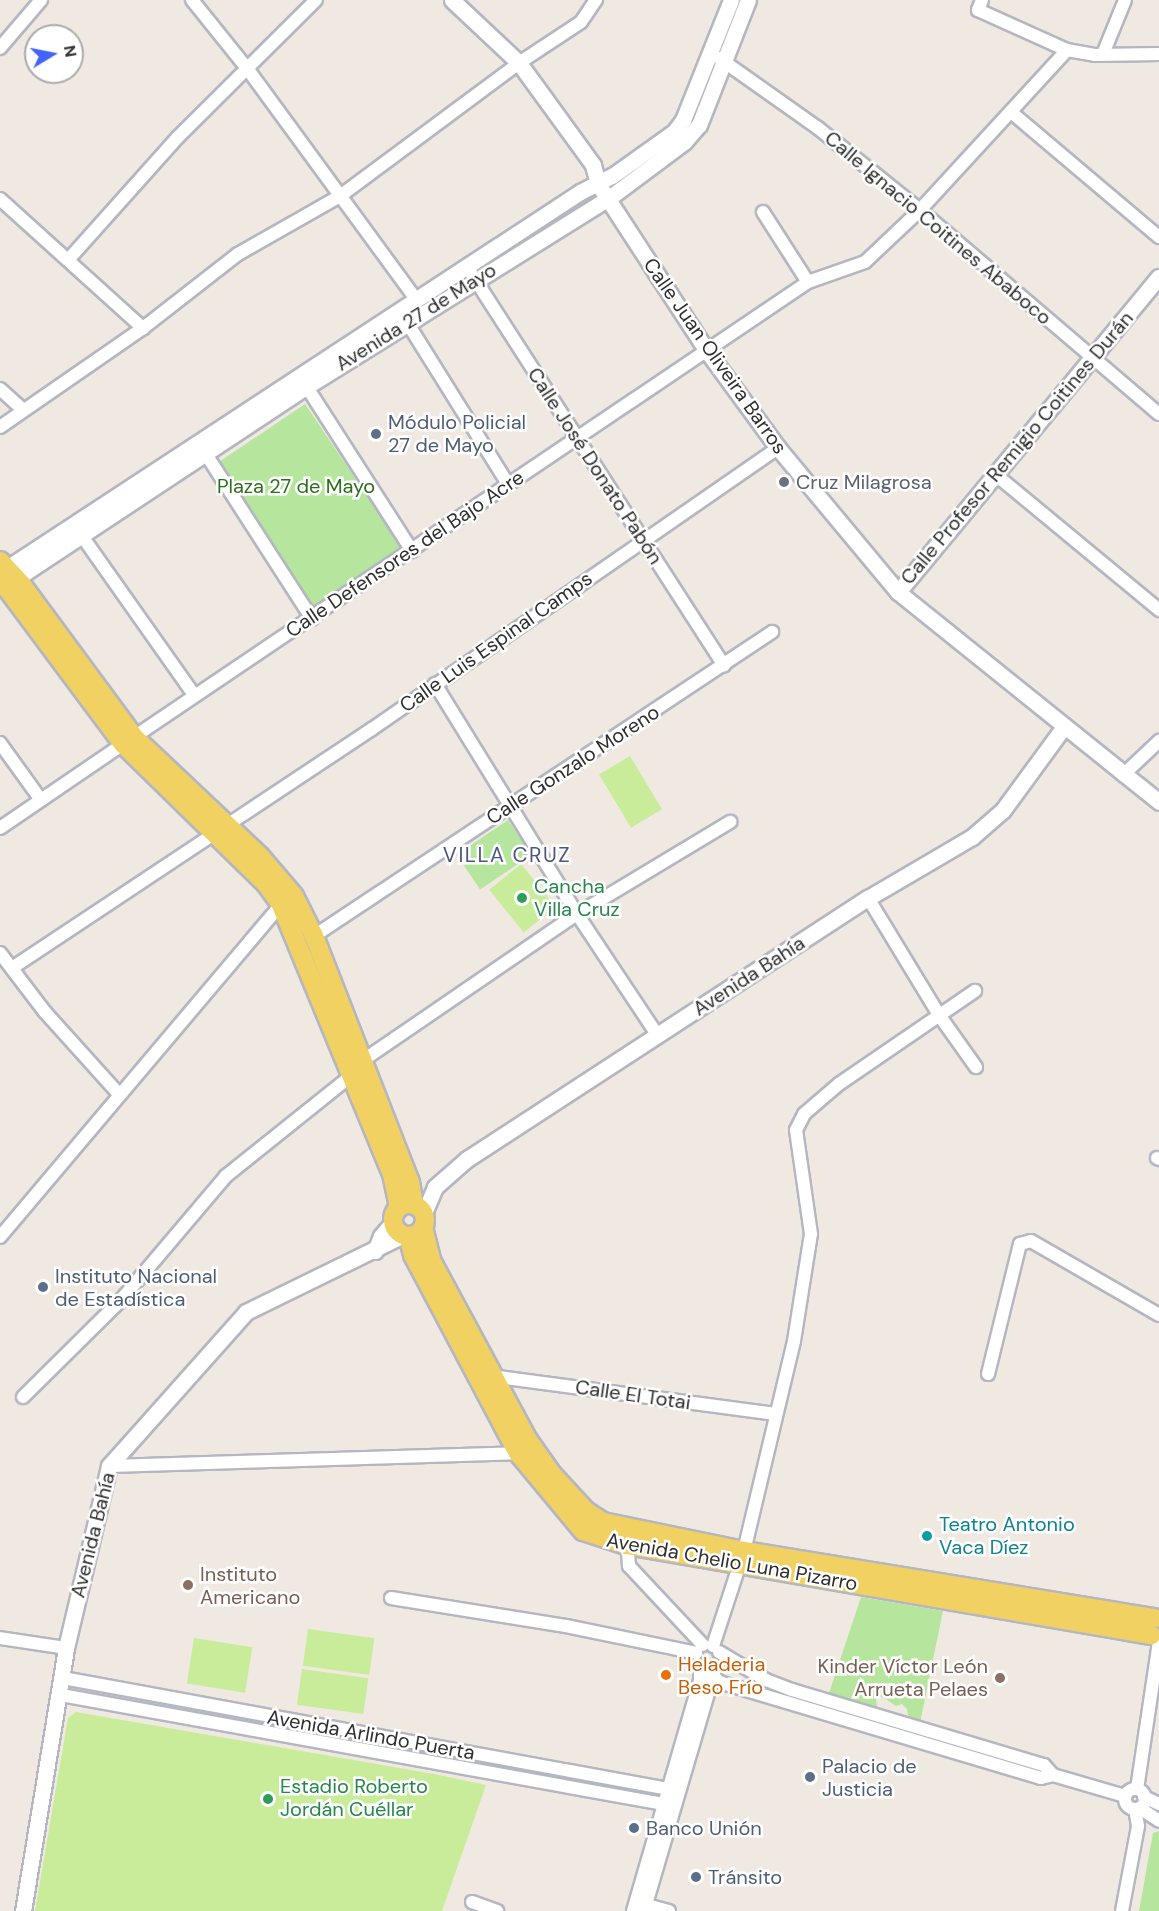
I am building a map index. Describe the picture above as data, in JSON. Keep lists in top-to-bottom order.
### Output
{
  "streets": {
    "main road": ["Avenida Chelio Luna Pizarro"],
    "street": [
      "Calle Ignacio Coitines Ababoco",
      "Avenida 27 de Mayo",
      "Calle Juan Oliveira Barros",
      "Calle Profesor Remigio Coitines Durán",
      "Calle José Donato Pabón",
      "Calle Defensores del Bajo Acre",
      "Calle Luis Espinal Camps",
      "Calle Gonzalo Moreno",
      "Avenida Bahía",
      "Calle El Totai",
      "Avenida Arlindo Puerta"
    ]
  },
  "crossings": [
    ["Calle Ignacio Coitines Ababoco", "Avenida 27 de Mayo"],
    ["Calle Ignacio Coitines Ababoco", "Calle Profesor Remigio Coitines Durán"],
    ["Calle Ignacio Coitines Ababoco", "Calle Defensores del Bajo Acre"],
    ["Avenida 27 de Mayo", "Calle Juan Oliveira Barros"],
    ["Avenida 27 de Mayo", "Calle José Donato Pabón"],
    ["Calle Juan Oliveira Barros", "Calle Profesor Remigio Coitines Durán"],
    ["Calle Juan Oliveira Barros", "Calle Defensores del Bajo Acre"],
    ["Calle Juan Oliveira Barros", "Calle Luis Espinal Camps"],
    ["Calle Juan Oliveira Barros", "Avenida Bahía"],
    ["Calle José Donato Pabón", "Calle Defensores del Bajo Acre"],
    ["Calle José Donato Pabón", "Calle Luis Espinal Camps"],
    ["Calle José Donato Pabón", "Calle Gonzalo Moreno"],
    ["Avenida Bahía", "Avenida Chelio Luna Pizarro"],
    ["Avenida Bahía", "Avenida Arlindo Puerta"],
    ["Calle El Totai", "Avenida Chelio Luna Pizarro"]
  ],
  "districts": ["VILLA CRUZ"],
  "parks": ["Plaza 27 de Mayo"],
  "places": [
    "Módulo Policial 27 de Mayo",
    "Cruz Milagrosa",
    "Cancha Villa Cruz",
    "Instituto Nacional de Estadística",
    "Teatro Antonio Vaca Díez",
    "Instituto Americano",
    "Heladeria Beso Frío",
    "Kinder Víctor León Arrueta Pelaes",
    "Palacio de Justicia",
    "Estadio Roberto Jordán Cuéllar",
    "Banco Unión",
    "Tránsito"
  ],
  "north": "right"
}
